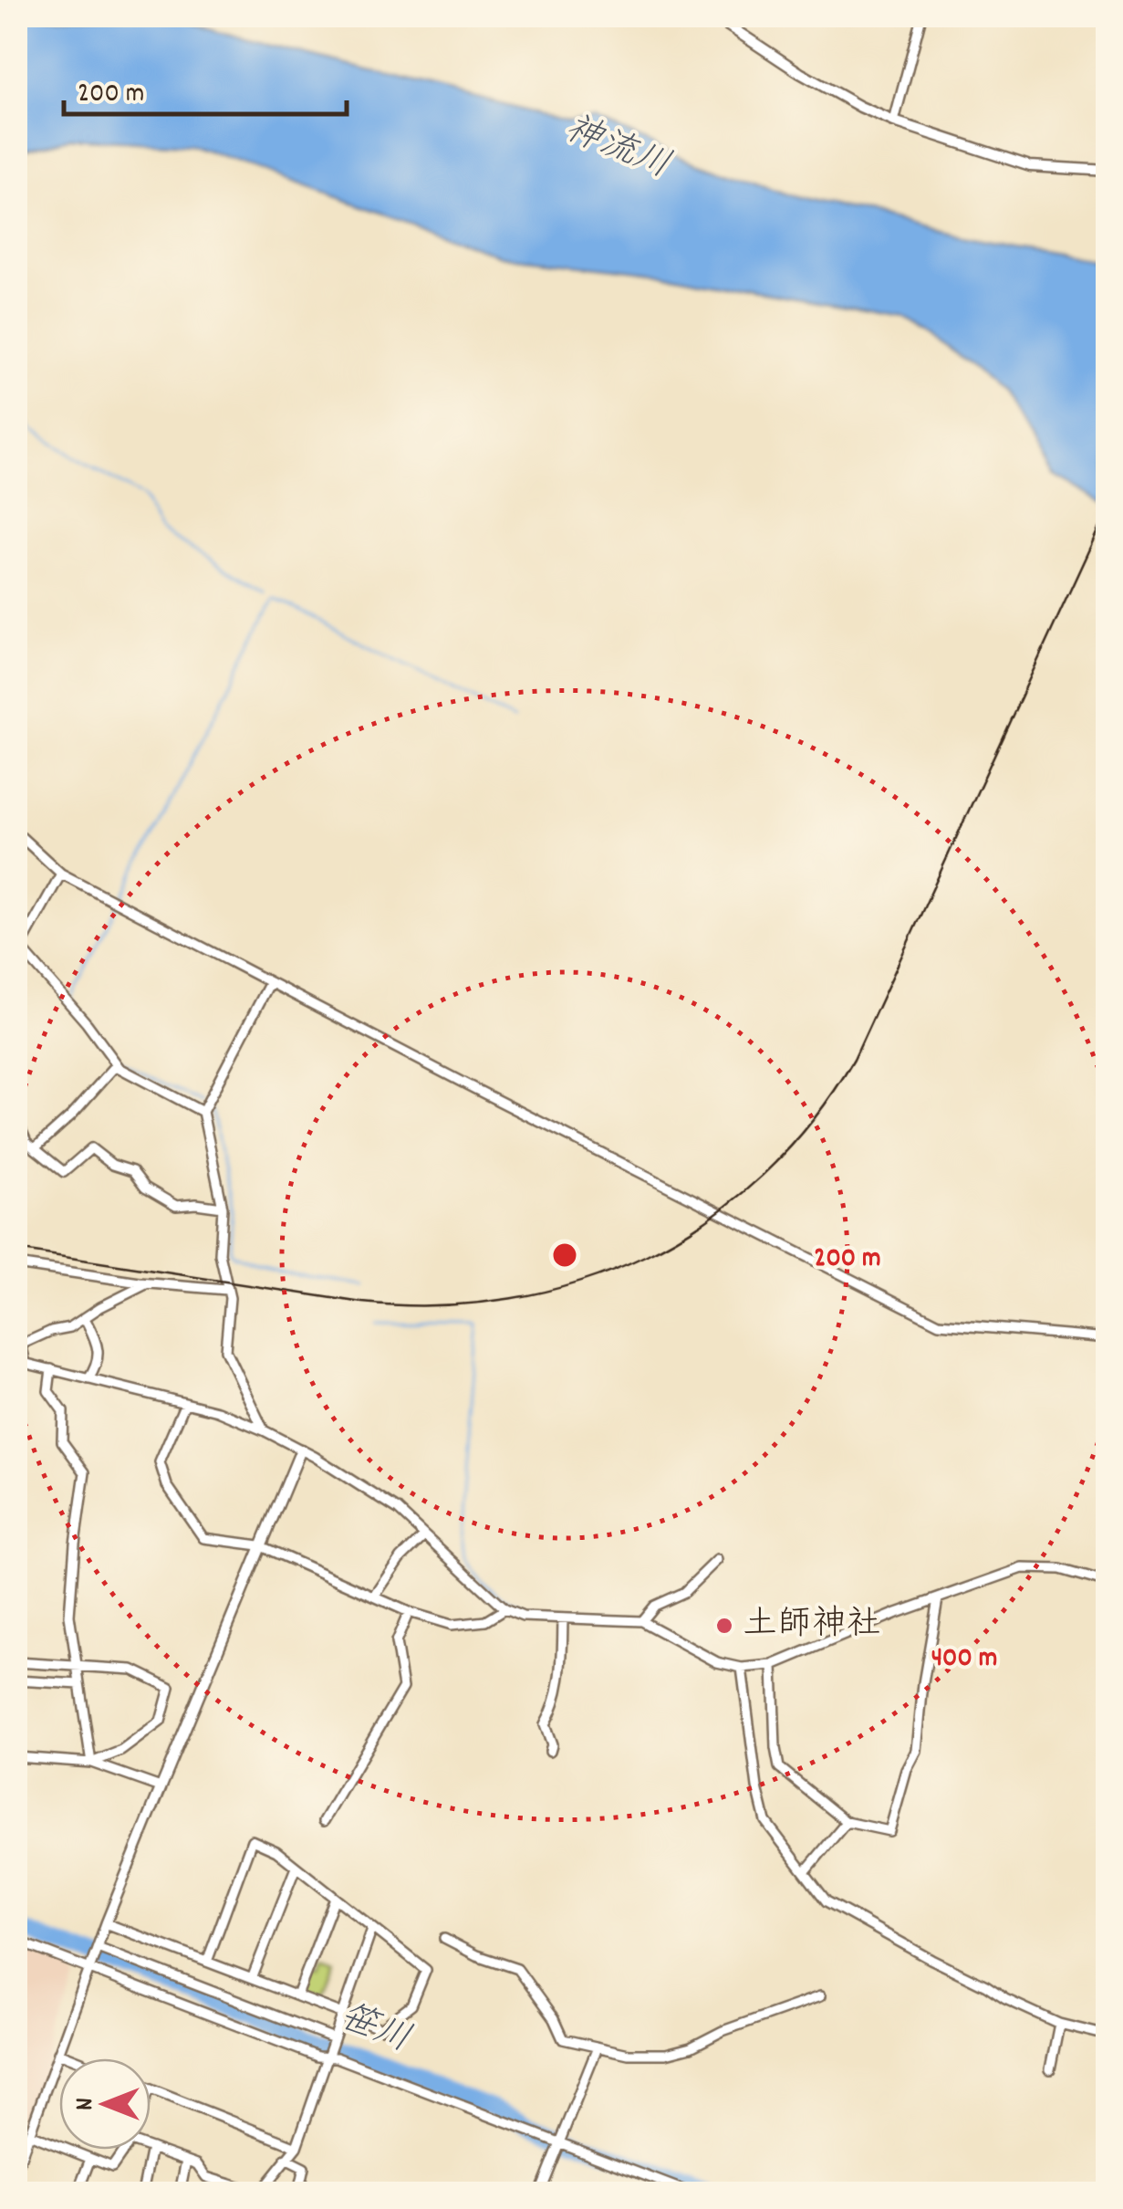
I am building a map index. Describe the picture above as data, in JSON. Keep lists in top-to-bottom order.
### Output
{
  "water": ["神流川", "笹川"],
  "places": ["土師神社"],
  "scale_bar": "200 m",
  "north": "left",
  "rings": ["200 m", "400 m"]
}
